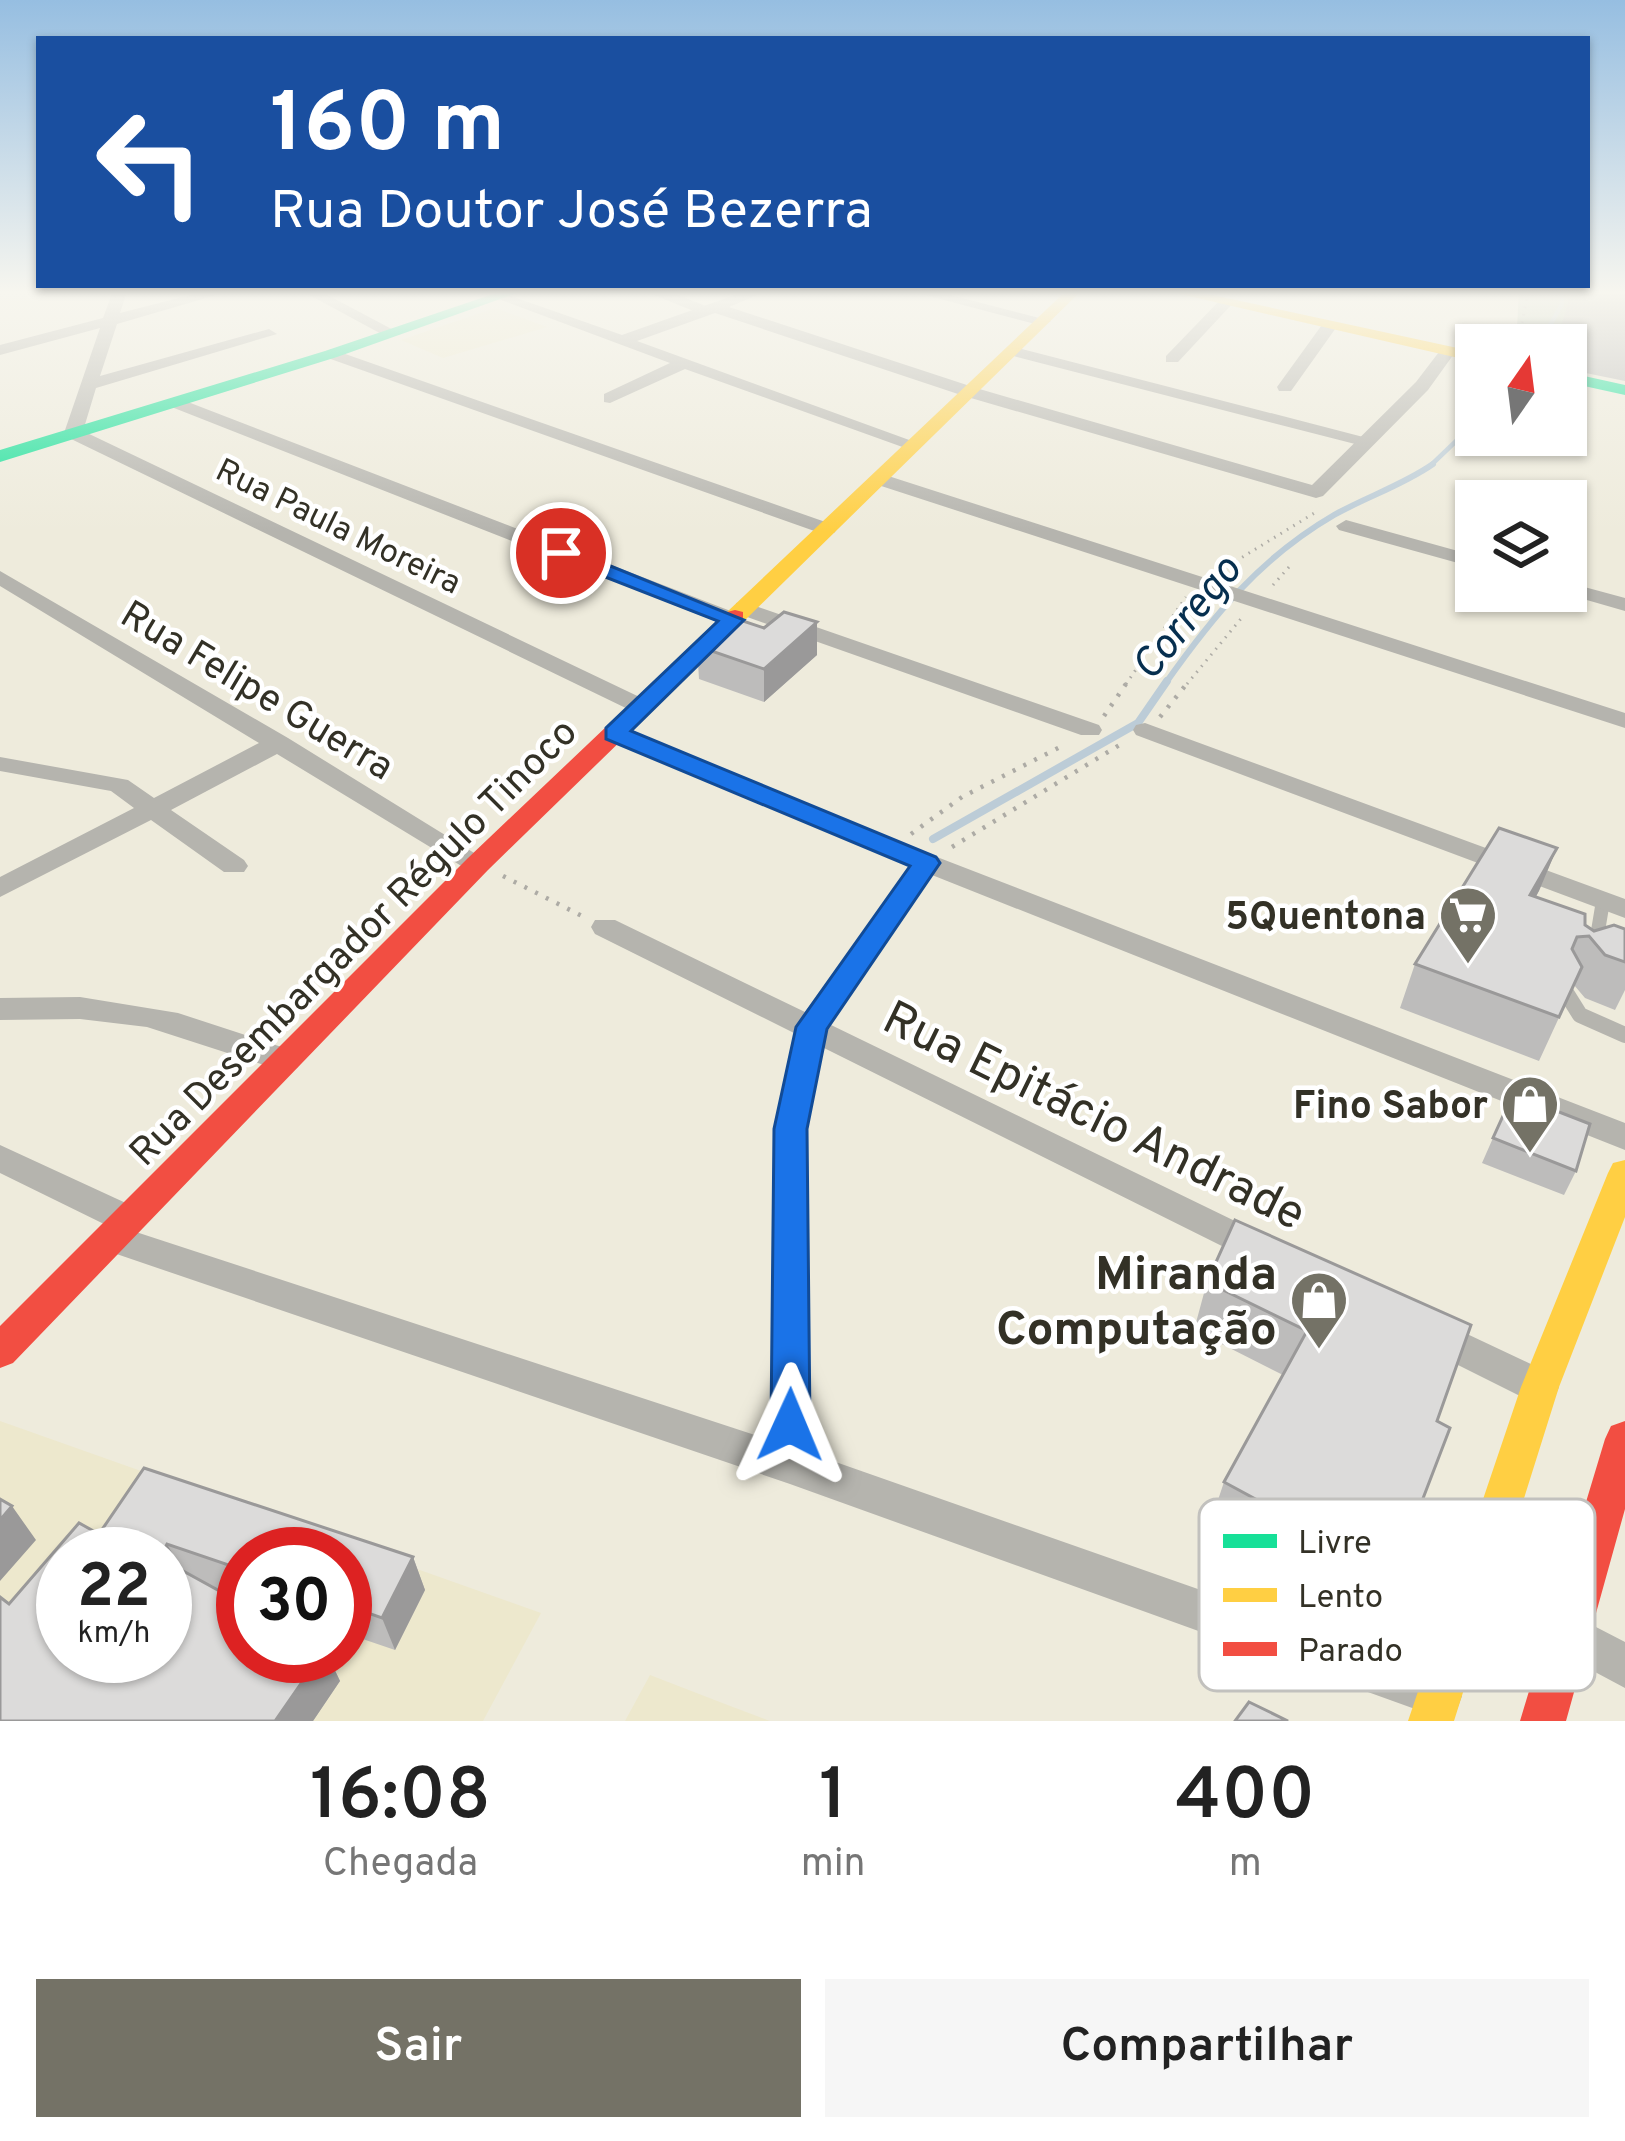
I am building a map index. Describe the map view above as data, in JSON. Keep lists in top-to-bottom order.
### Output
{
  "streets": {
    "street": [
      "Rua Paula Moreira",
      "Rua Felipe Guerra",
      "Rua Desembargador Régulo Tinoco",
      "Rua Epitácio Andrade"
    ]
  },
  "crossings": [
    ["Rua Paula Moreira", "Rua Desembargador Régulo Tinoco"],
    ["Rua Felipe Guerra", "Rua Desembargador Régulo Tinoco"]
  ],
  "water": ["Corrego"],
  "places": {
    "supermarket": ["5Quentona"],
    "shop": ["Fino Sabor", "Miranda Computação"]
  },
  "legend": ["Livre", "Lento", "Parado"],
  "north": "top",
  "page": {
    "turn": ["160 m", "Rua Doutor José Bezerra"],
    "speed": "22 km/h",
    "limit": "30",
    "eta": [
      "16:08",
      "Chegada",
      "1",
      "min",
      "400",
      "m"
    ],
    "buttons": ["Sair", "Compartilhar"]
  }
}
